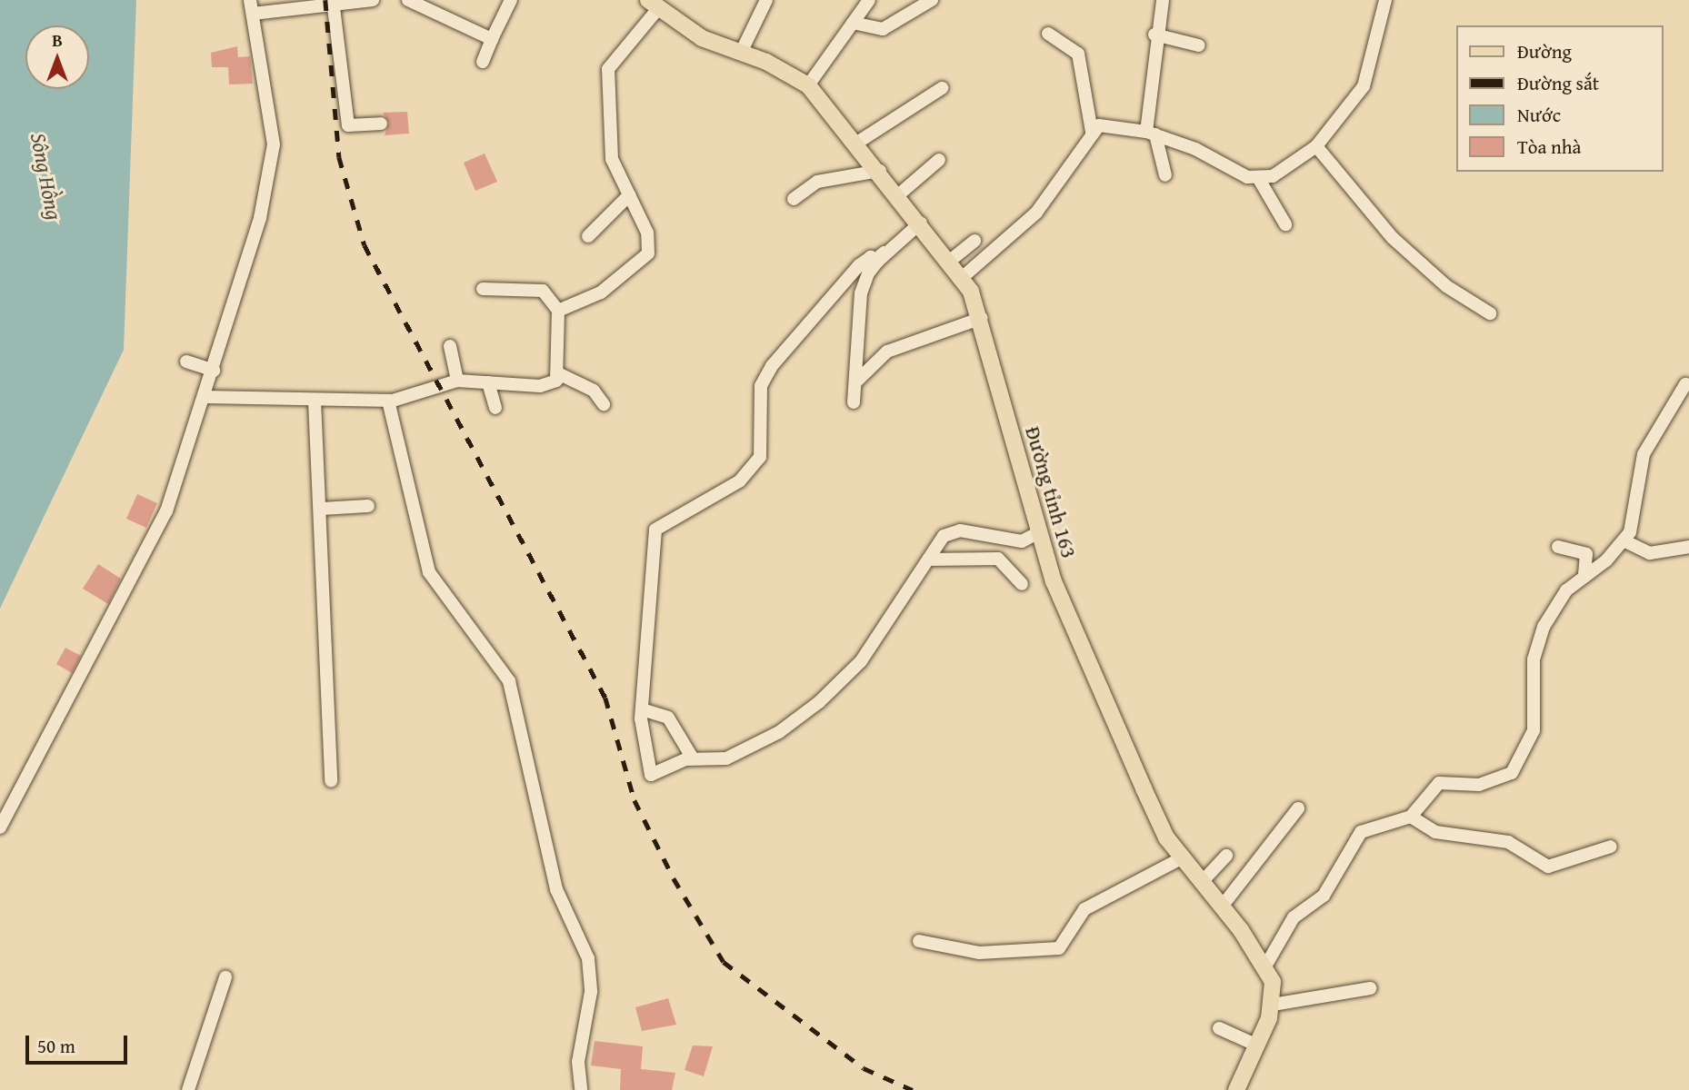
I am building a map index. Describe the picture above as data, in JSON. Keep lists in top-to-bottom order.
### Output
{
  "streets": {
    "main road": ["Đường tỉnh 163"]
  },
  "water": ["Sông Hồng"],
  "legend": [
    "Đường",
    "Đường sắt",
    "Nước",
    "Tòa nhà"
  ],
  "scale_bar": "50 m",
  "north": "top"
}
